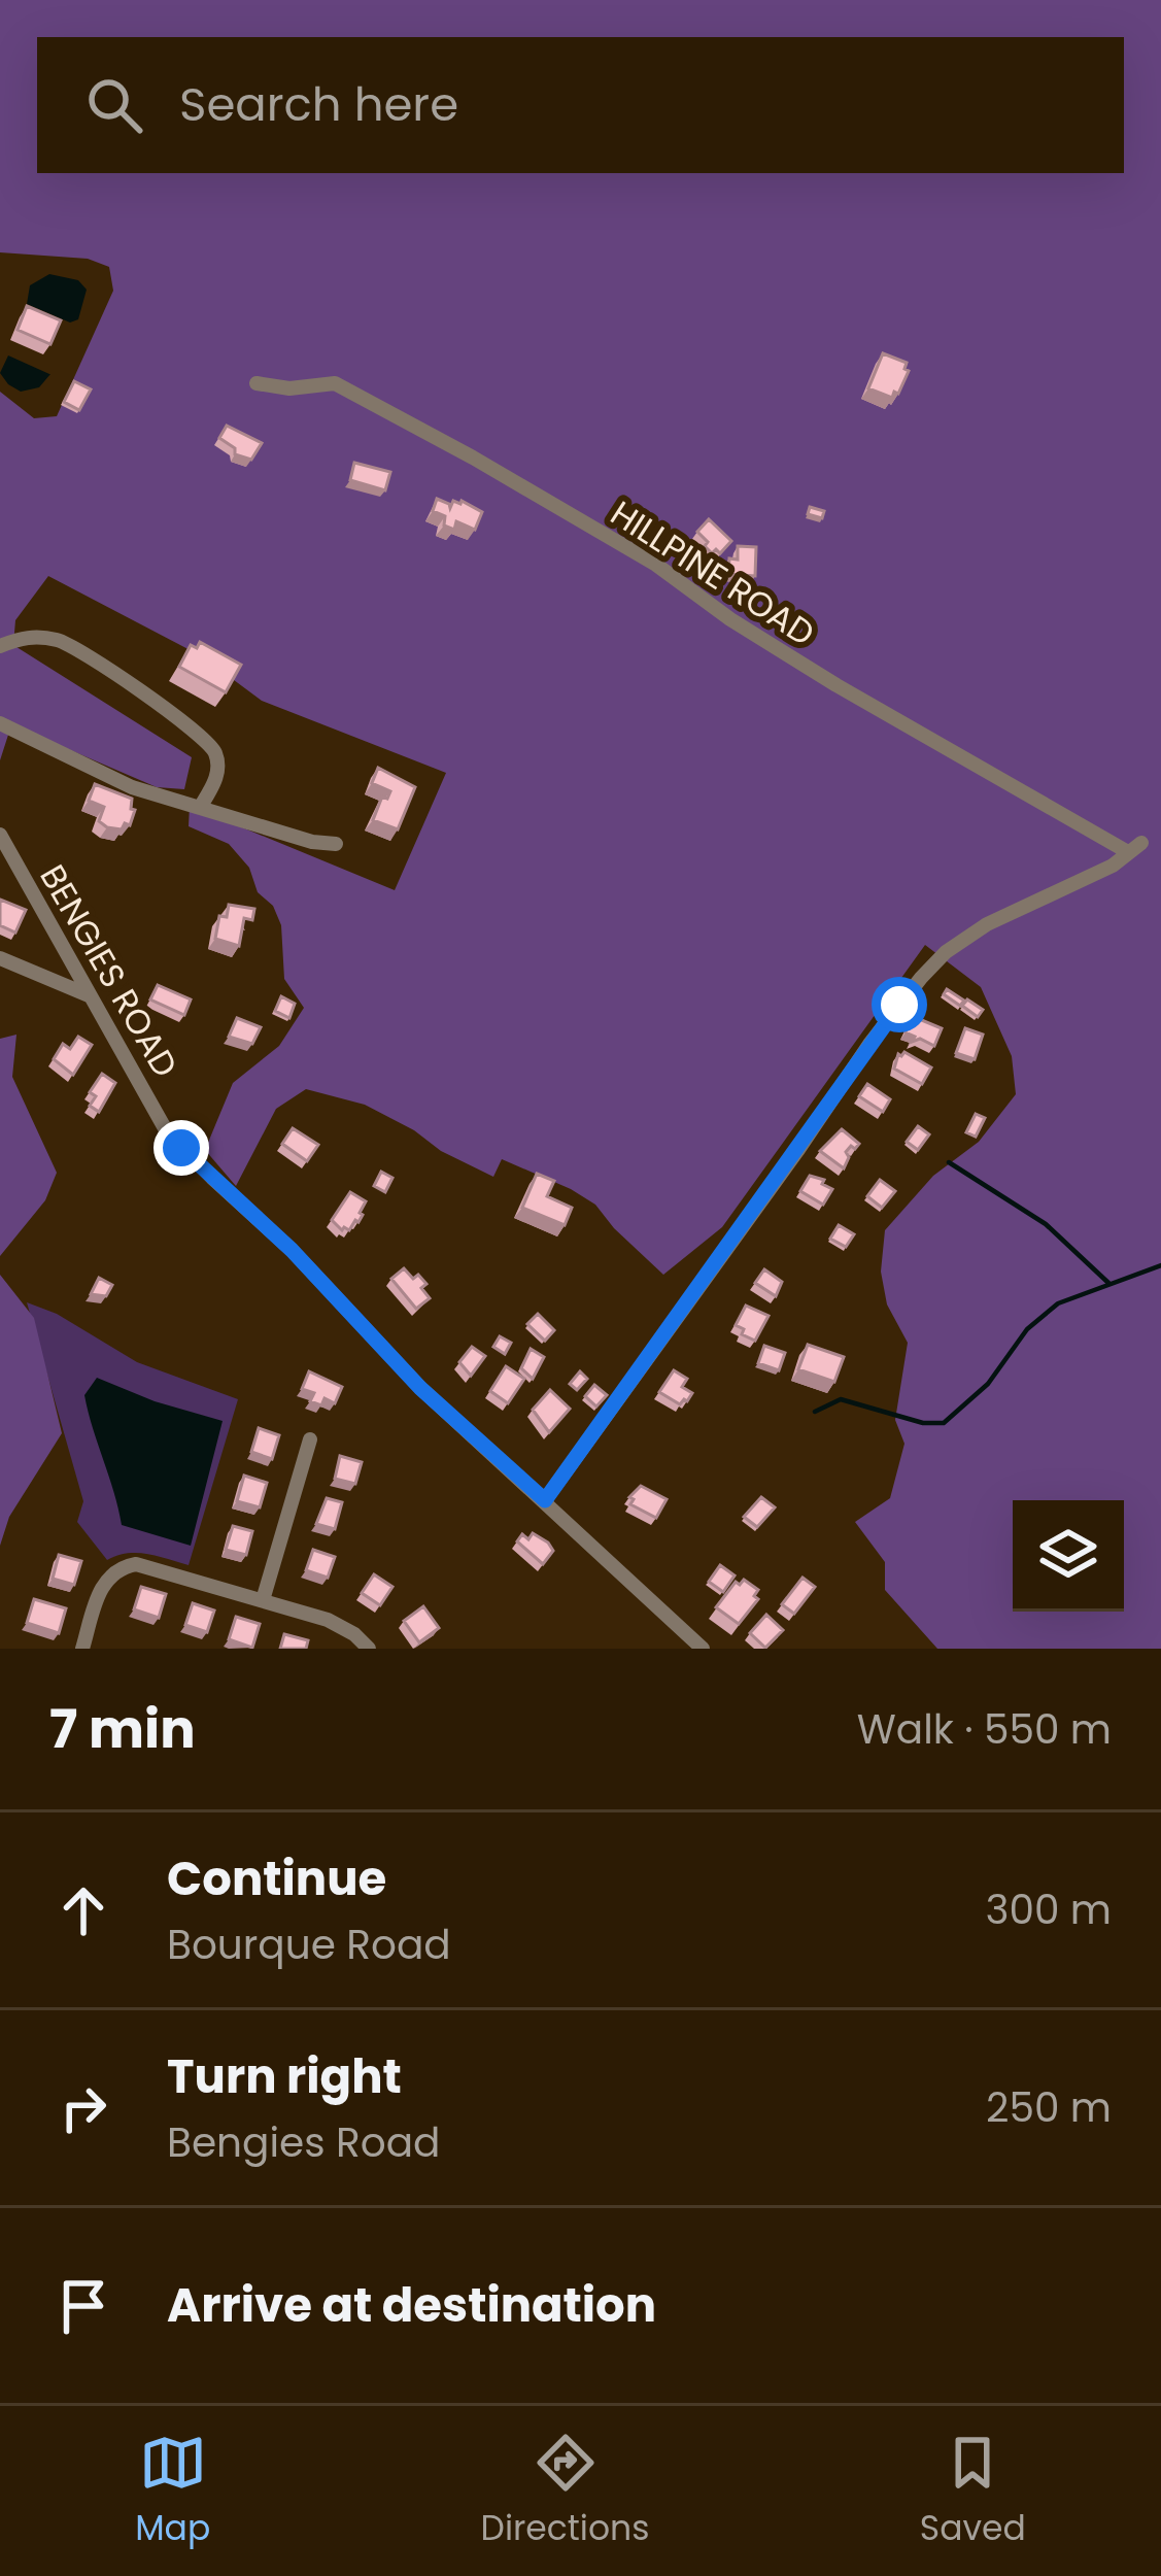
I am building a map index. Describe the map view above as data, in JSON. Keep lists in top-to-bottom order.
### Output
{
  "streets": {
    "street": ["HILLPINE ROAD", "BENGIES ROAD"]
  },
  "crossings": [
    ["HILLPINE ROAD", "BENGIES ROAD"]
  ],
  "page": {
    "search": "Search here",
    "heading": ["7 min", "Walk · 550 m"],
    "list": [
      ["Continue", "Bourque Road", "300 m"],
      ["Turn right", "Bengies Road", "250 m"],
      "Arrive at destination"
    ],
    "nav": ["Map", "Directions", "Saved"]
  }
}
